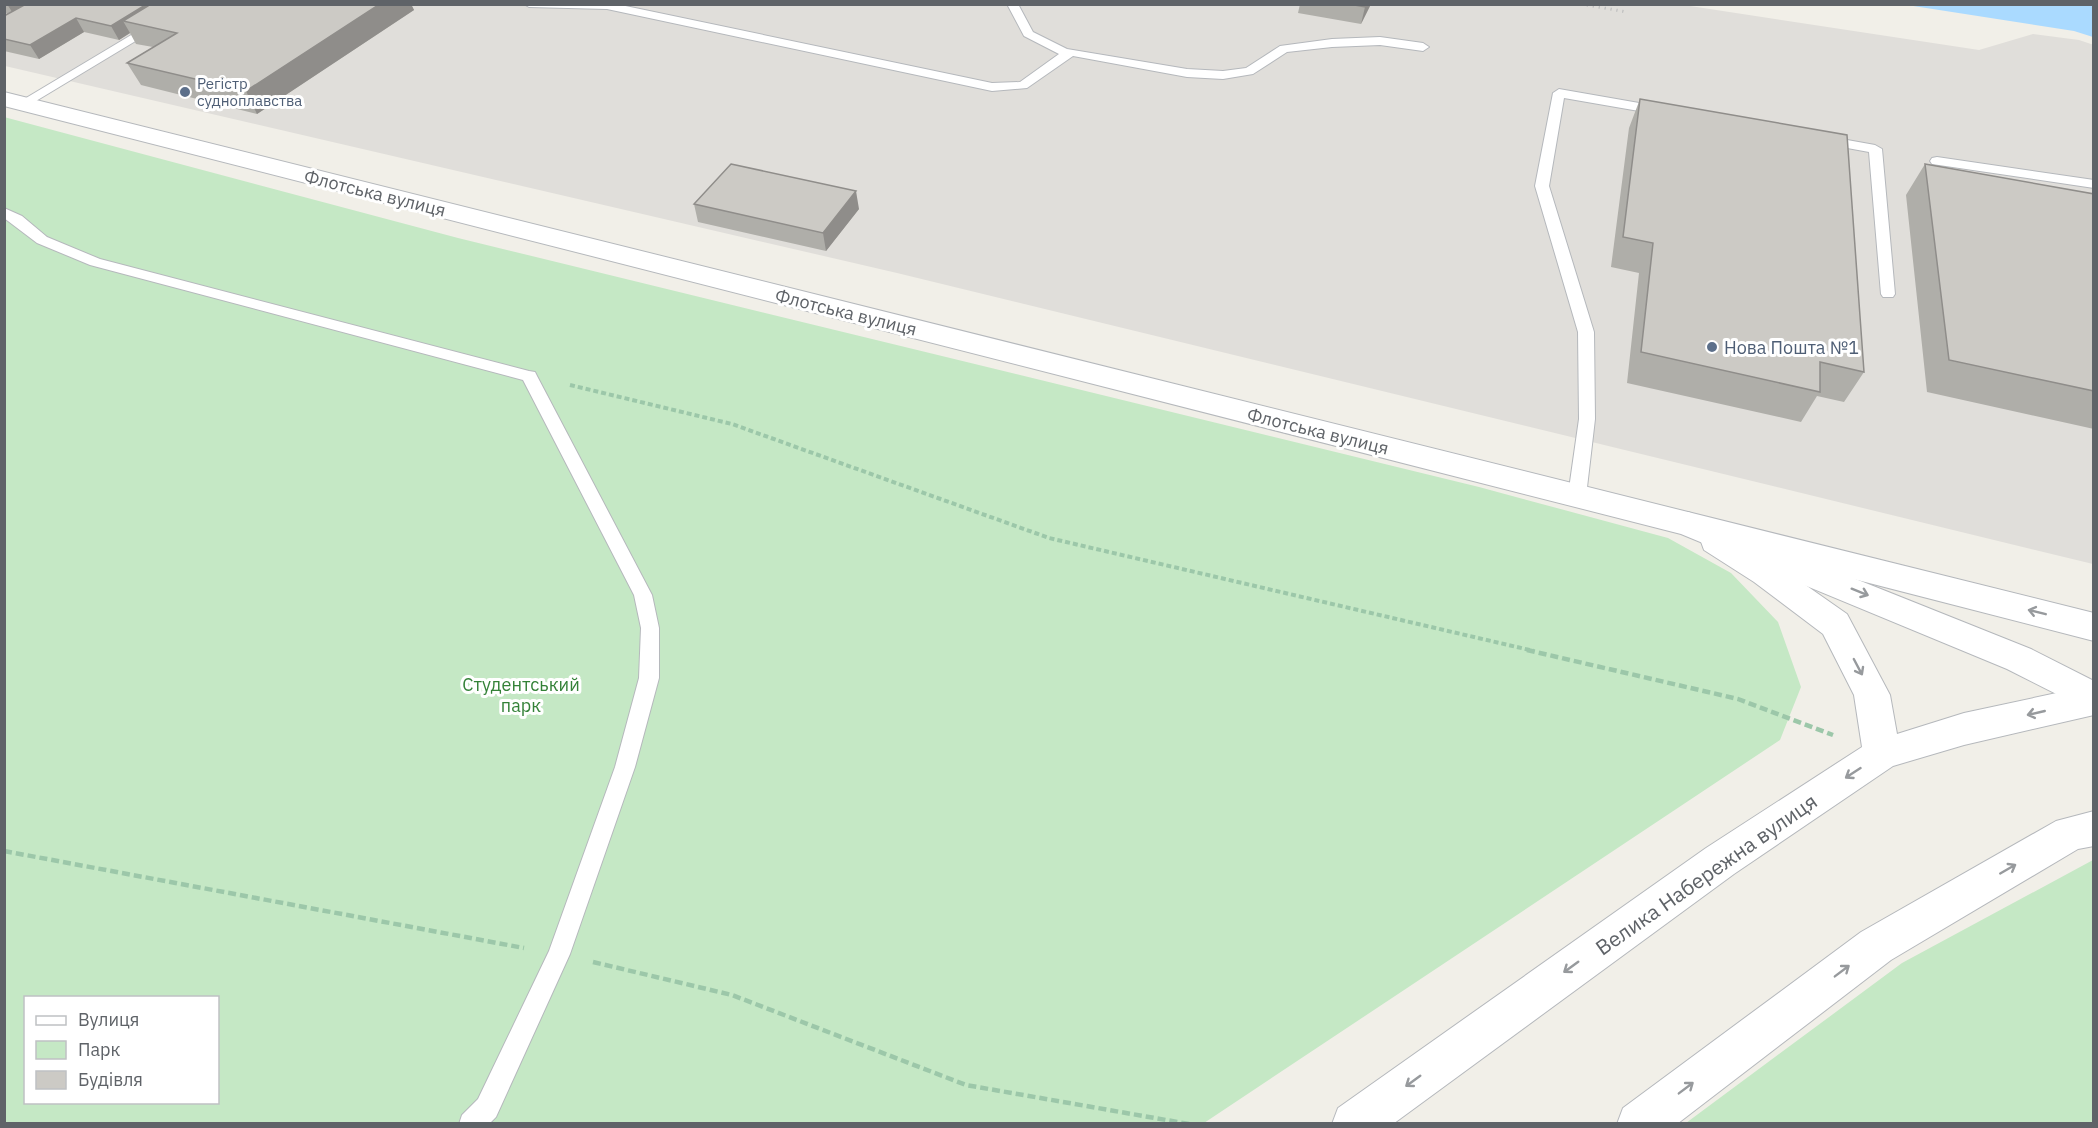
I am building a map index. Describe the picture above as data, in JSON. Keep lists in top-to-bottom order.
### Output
{
  "streets": {
    "street": ["Флотська вулиця", "Велика Набережна вулиця"]
  },
  "parks": ["Студентський парк"],
  "places": ["Регістр судноплавства", "Нова Пошта №1"],
  "legend": ["Вулиця", "Парк", "Будівля"]
}
